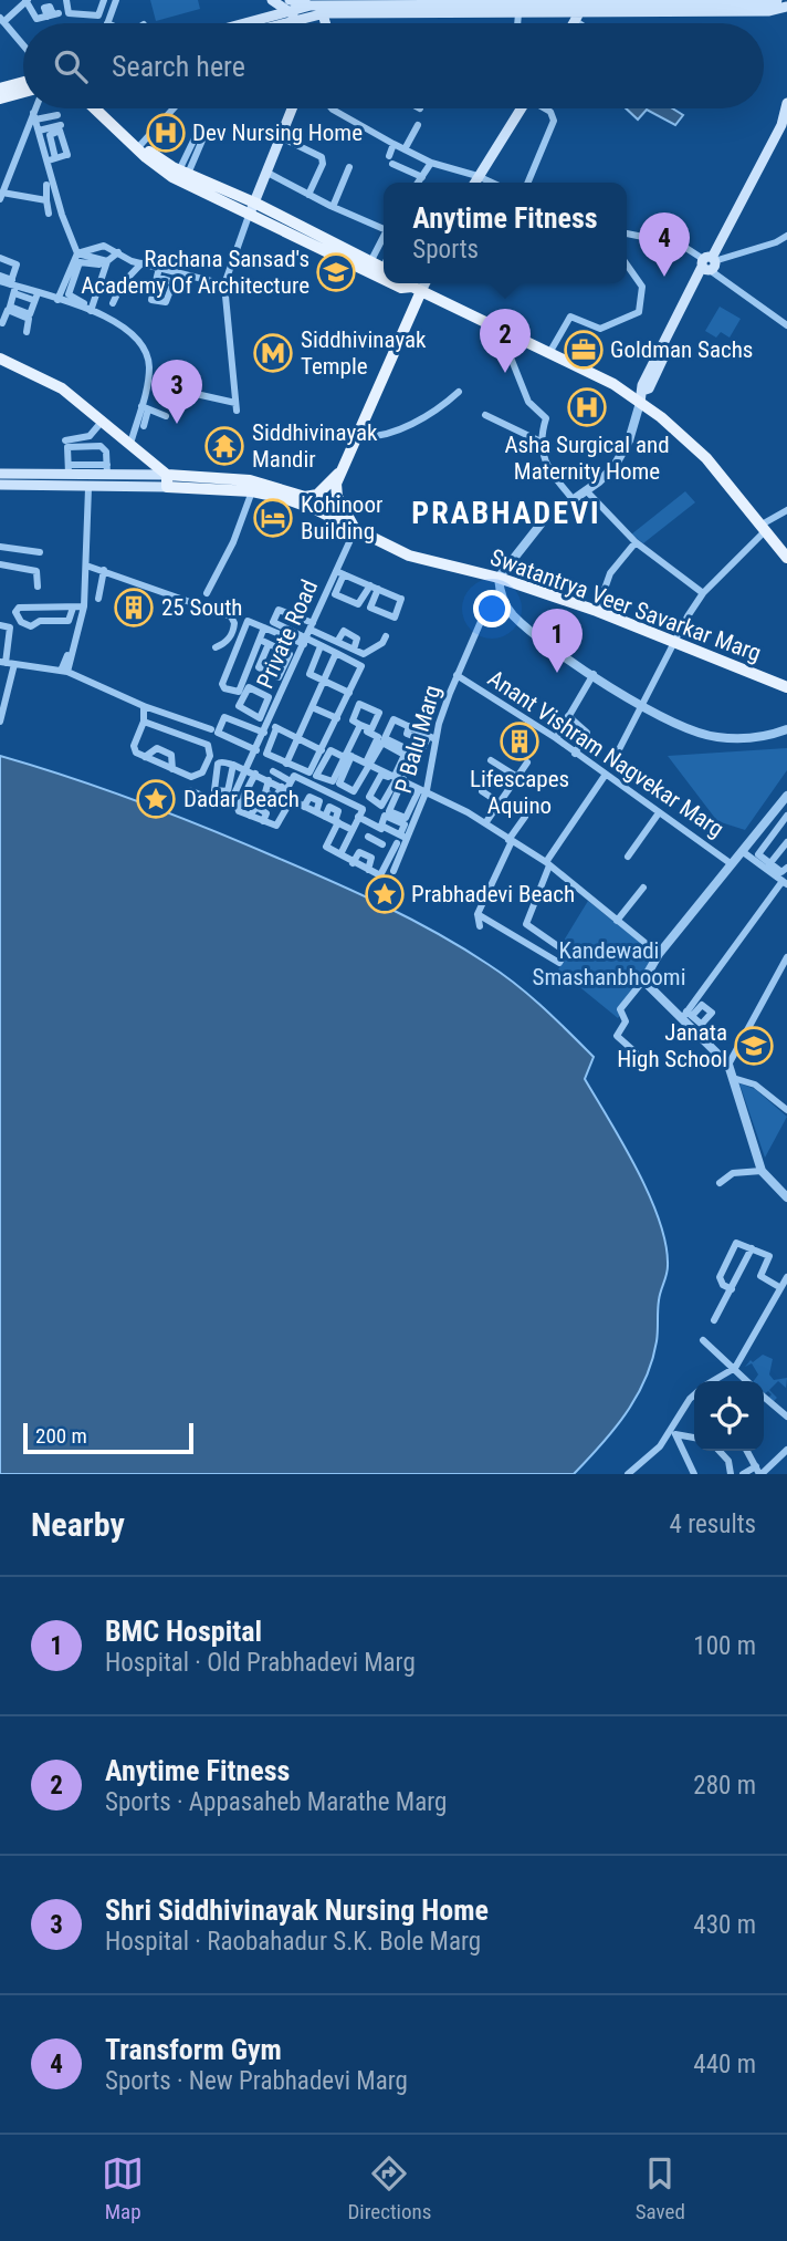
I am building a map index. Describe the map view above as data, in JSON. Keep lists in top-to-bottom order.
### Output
{
  "streets": {
    "main road": ["Swatantrya Veer Savarkar Marg"],
    "street": ["Private Road", "P Balu Marg", "Anant Vishram Nagvekar Marg"]
  },
  "crossings": [
    ["Swatantrya Veer Savarkar Marg", "Private Road"],
    ["P Balu Marg", "Anant Vishram Nagvekar Marg"]
  ],
  "districts": ["PRABHADEVI"],
  "parks": ["Kandewadi Smashanbhoomi"],
  "places": {
    "hospital": ["Dev Nursing Home", "Asha Surgical and Maternity Home"],
    "school or university": ["Rachana Sansad's Academy Of Architecture", "Janata High School"],
    "office": ["Goldman Sachs"],
    "metro station": ["Siddhivinayak Temple"],
    "temple": ["Siddhivinayak Mandir"],
    "hotel": ["Kohinoor Building"],
    "building": ["25 South", "Lifescapes Aquino"],
    "place": ["Dadar Beach", "Prabhadevi Beach"]
  },
  "scale_bar": "200 m",
  "page": {
    "search": "Search here",
    "popup": ["Anytime Fitness", "Sports"],
    "pins": [
      "4",
      "2",
      "3",
      "1"
    ],
    "scale": "200 m",
    "heading": ["Nearby", "4 results"],
    "list": [
      {
        "mark": "1",
        "name": "BMC Hospital",
        "note": "Hospital · Old Prabhadevi Marg",
        "value": "100 m"
      },
      {
        "mark": "2",
        "name": "Anytime Fitness",
        "note": "Sports · Appasaheb Marathe Marg",
        "value": "280 m"
      },
      {
        "mark": "3",
        "name": "Shri Siddhivinayak Nursing Home",
        "note": "Hospital · Raobahadur S.K. Bole Marg",
        "value": "430 m"
      },
      {
        "mark": "4",
        "name": "Transform Gym",
        "note": "Sports · New Prabhadevi Marg",
        "value": "440 m"
      }
    ],
    "nav": ["Map", "Directions", "Saved"]
  }
}
